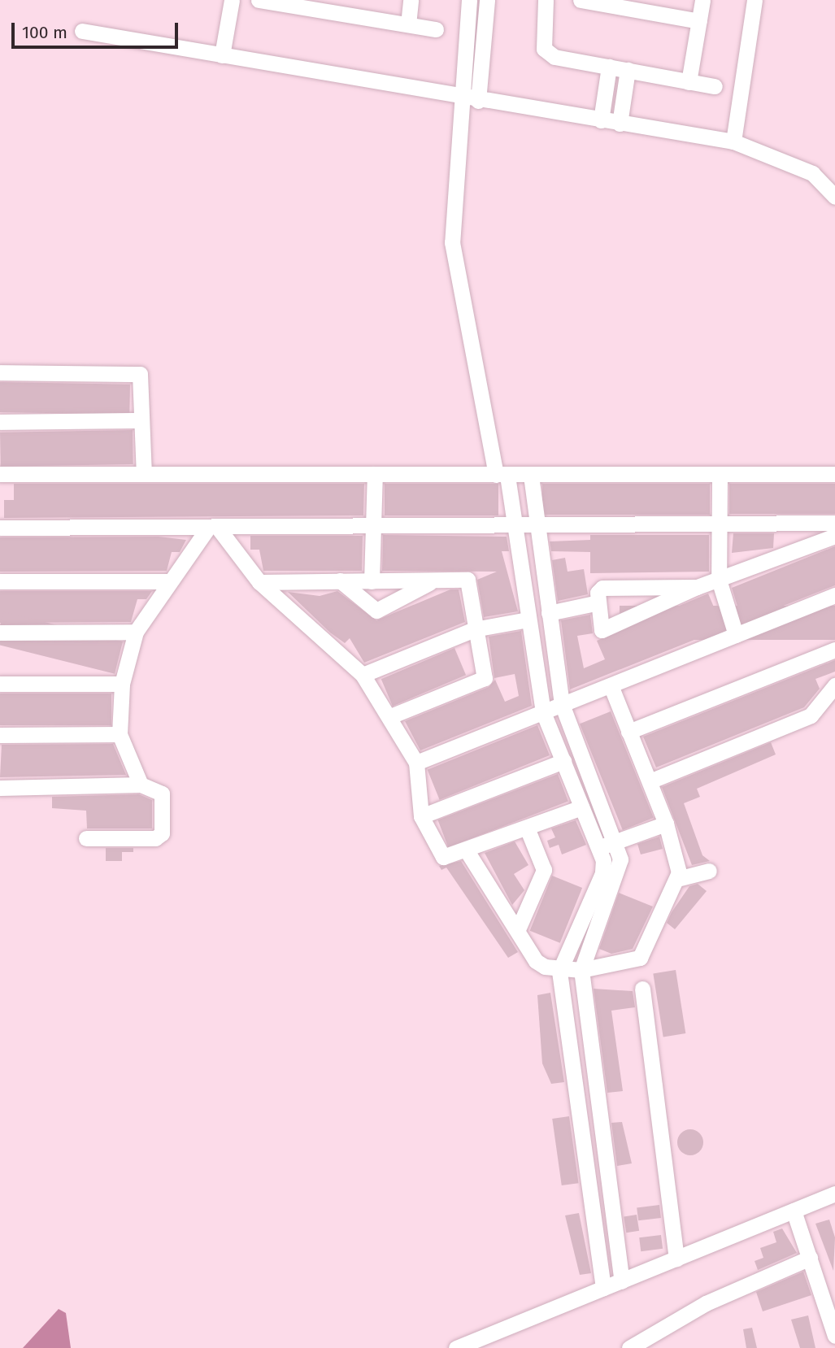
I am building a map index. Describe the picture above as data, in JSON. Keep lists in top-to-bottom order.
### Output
{
  "scale_bar": "100 m"
}
